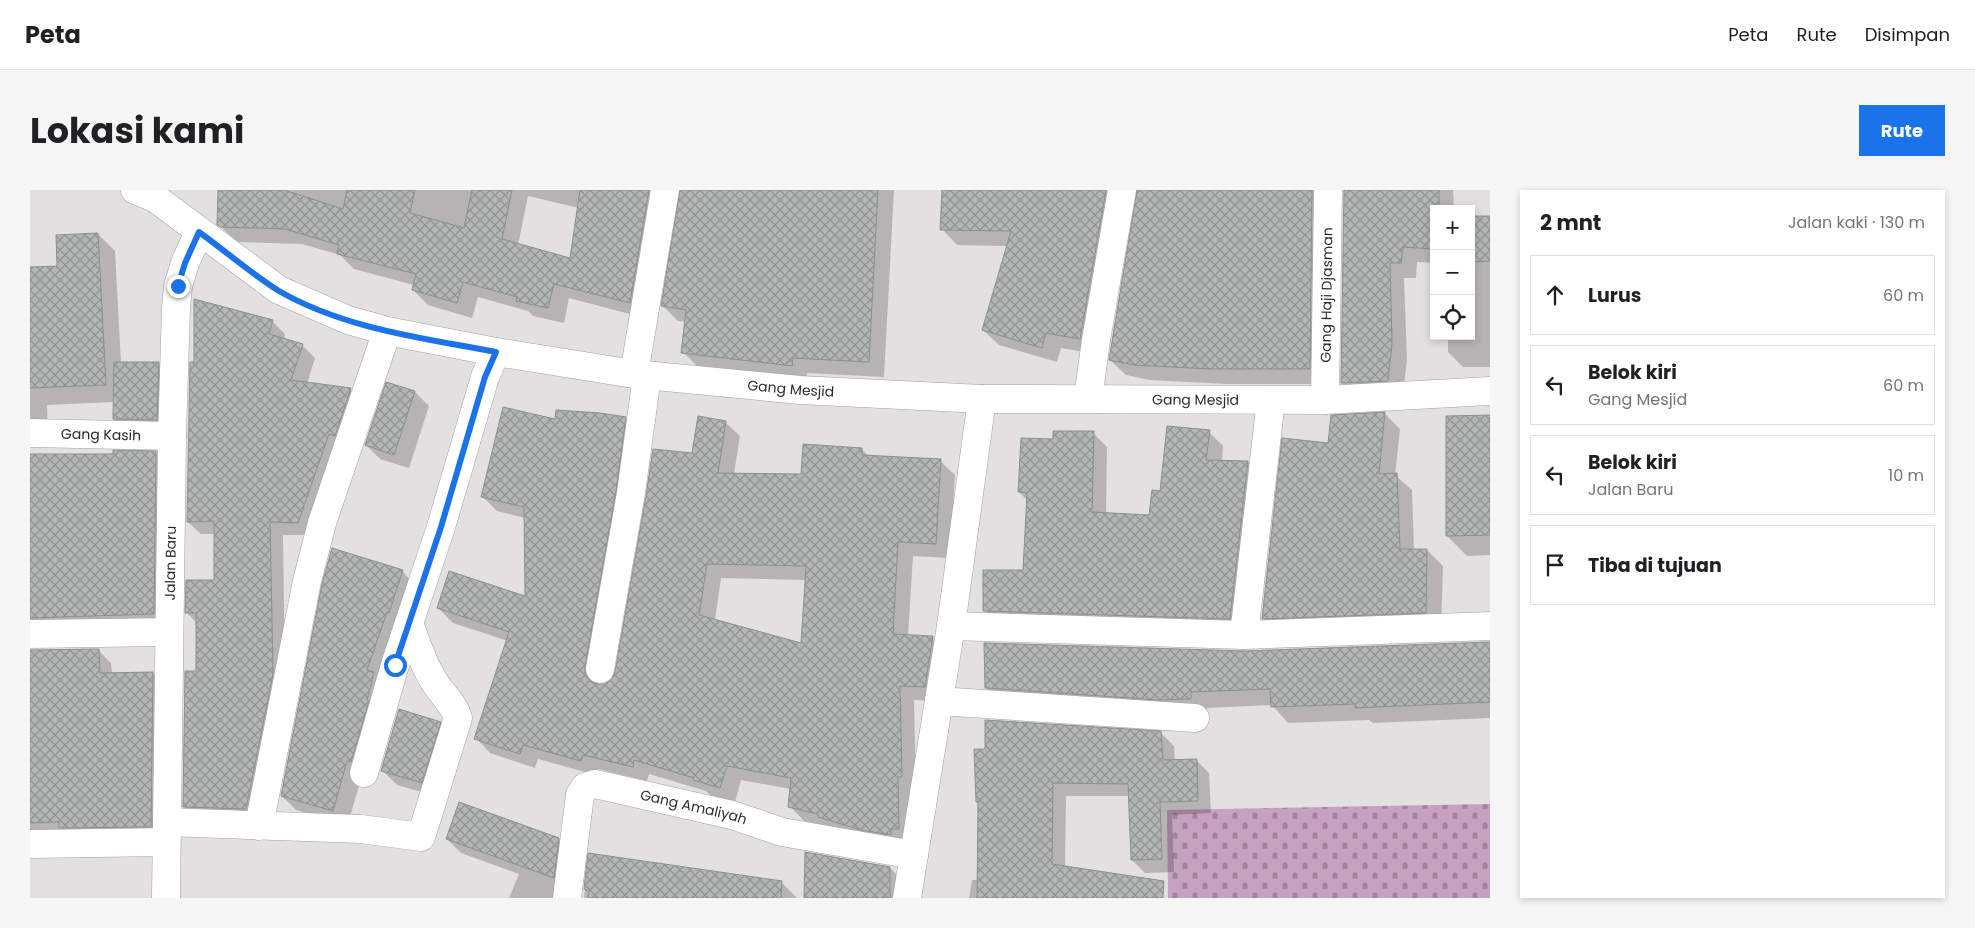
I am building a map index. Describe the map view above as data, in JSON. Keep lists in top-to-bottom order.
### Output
{
  "streets": {
    "street": [
      "Gang Haji Djasman",
      "Gang Mesjid",
      "Gang Kasih",
      "Jalan Baru",
      "Gang Amaliyah"
    ]
  },
  "crossings": [
    ["Gang Haji Djasman", "Gang Mesjid"],
    ["Gang Mesjid", "Jalan Baru"],
    ["Gang Kasih", "Jalan Baru"]
  ],
  "page": {
    "header": "Peta",
    "nav": ["Peta", "Rute", "Disimpan"],
    "title": "Lokasi kami",
    "buttons": "Rute",
    "heading": ["2 mnt", "Jalan kaki · 130 m"],
    "map_buttons": ["+", "−"],
    "list": [
      ["Lurus", "60 m"],
      ["Belok kiri", "Gang Mesjid", "60 m"],
      ["Belok kiri", "Jalan Baru", "10 m"],
      "Tiba di tujuan"
    ]
  }
}
